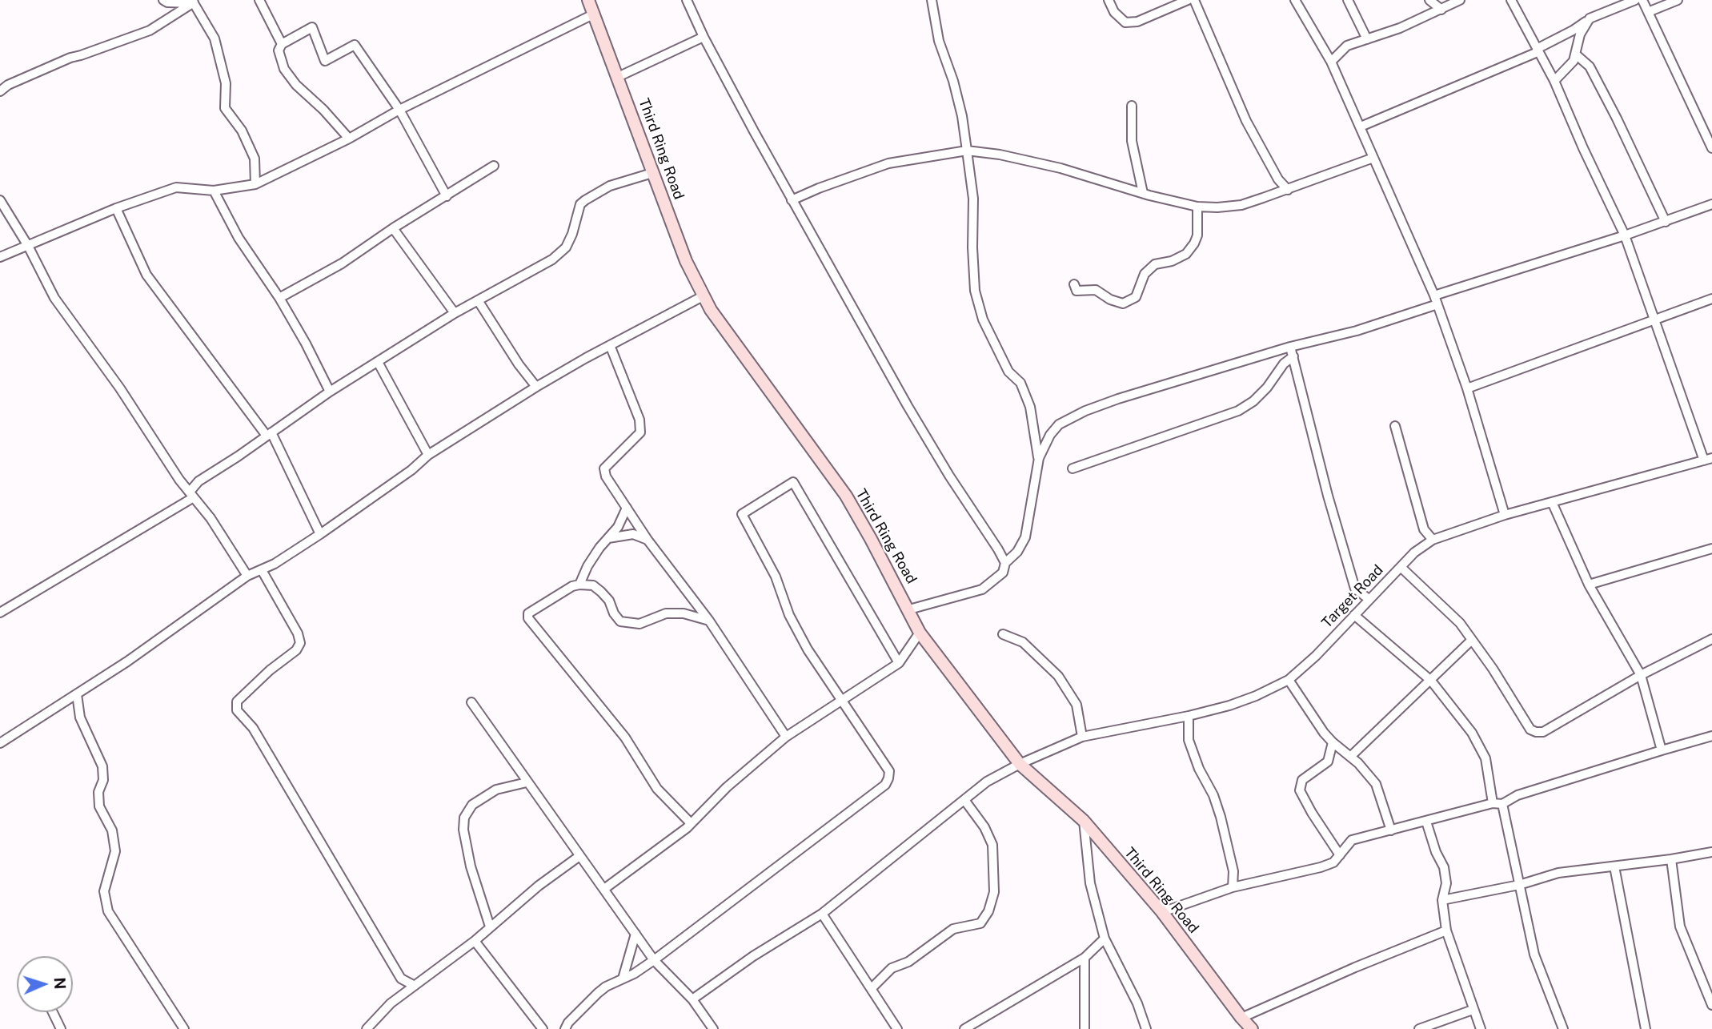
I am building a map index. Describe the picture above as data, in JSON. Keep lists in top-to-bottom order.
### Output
{
  "streets": {
    "street": ["Third Ring Road", "Target Road"]
  },
  "crossings": [
    ["Third Ring Road", "Target Road"]
  ],
  "north": "right"
}
